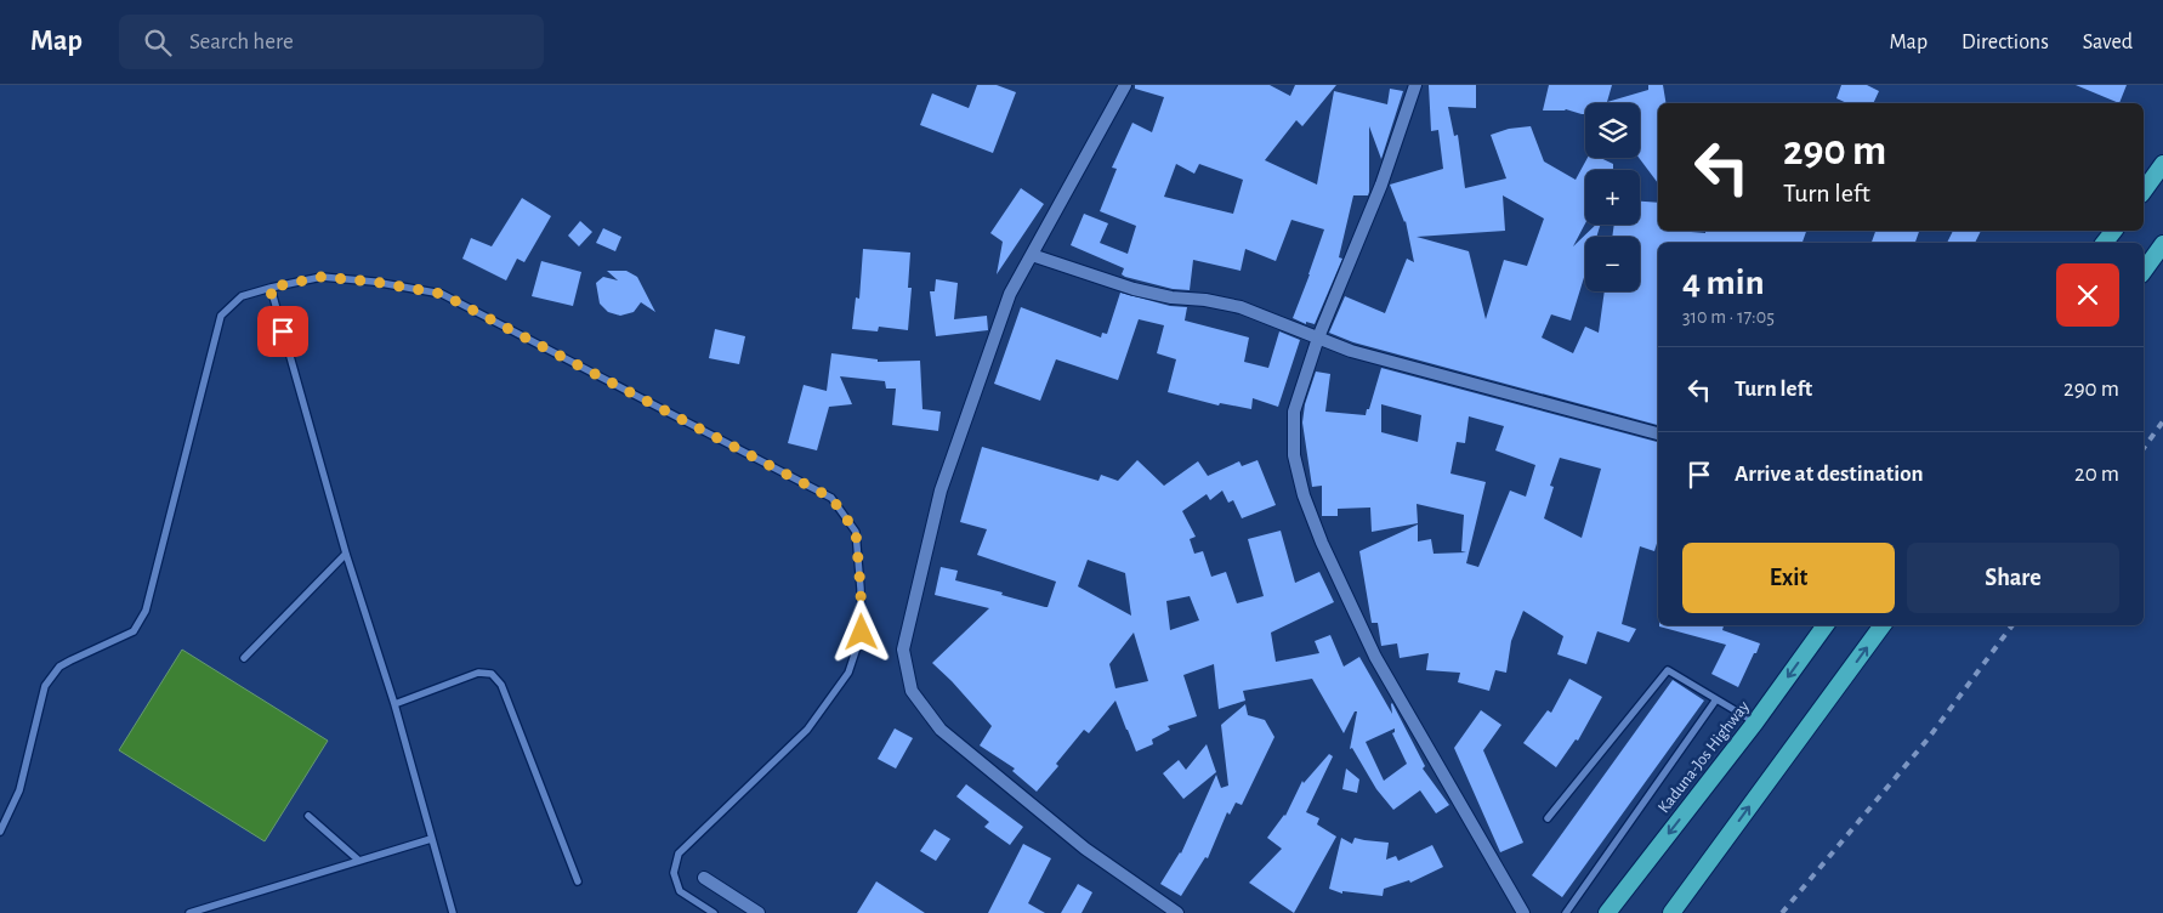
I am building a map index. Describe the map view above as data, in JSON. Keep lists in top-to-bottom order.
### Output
{
  "streets": {
    "highway": ["Kaduna-Jos Highway"]
  },
  "page": {
    "header": "Map",
    "search": "Search here",
    "nav": ["Map", "Directions", "Saved"],
    "map_buttons": ["+", "−"],
    "turn": ["290 m", "Turn left"],
    "heading": ["4 min", "310 m · 17:05"],
    "list": [
      {
        "name": "Turn left",
        "value": "290 m"
      },
      {
        "name": "Arrive at destination",
        "value": "20 m"
      }
    ],
    "buttons": ["Exit", "Share"]
  }
}
